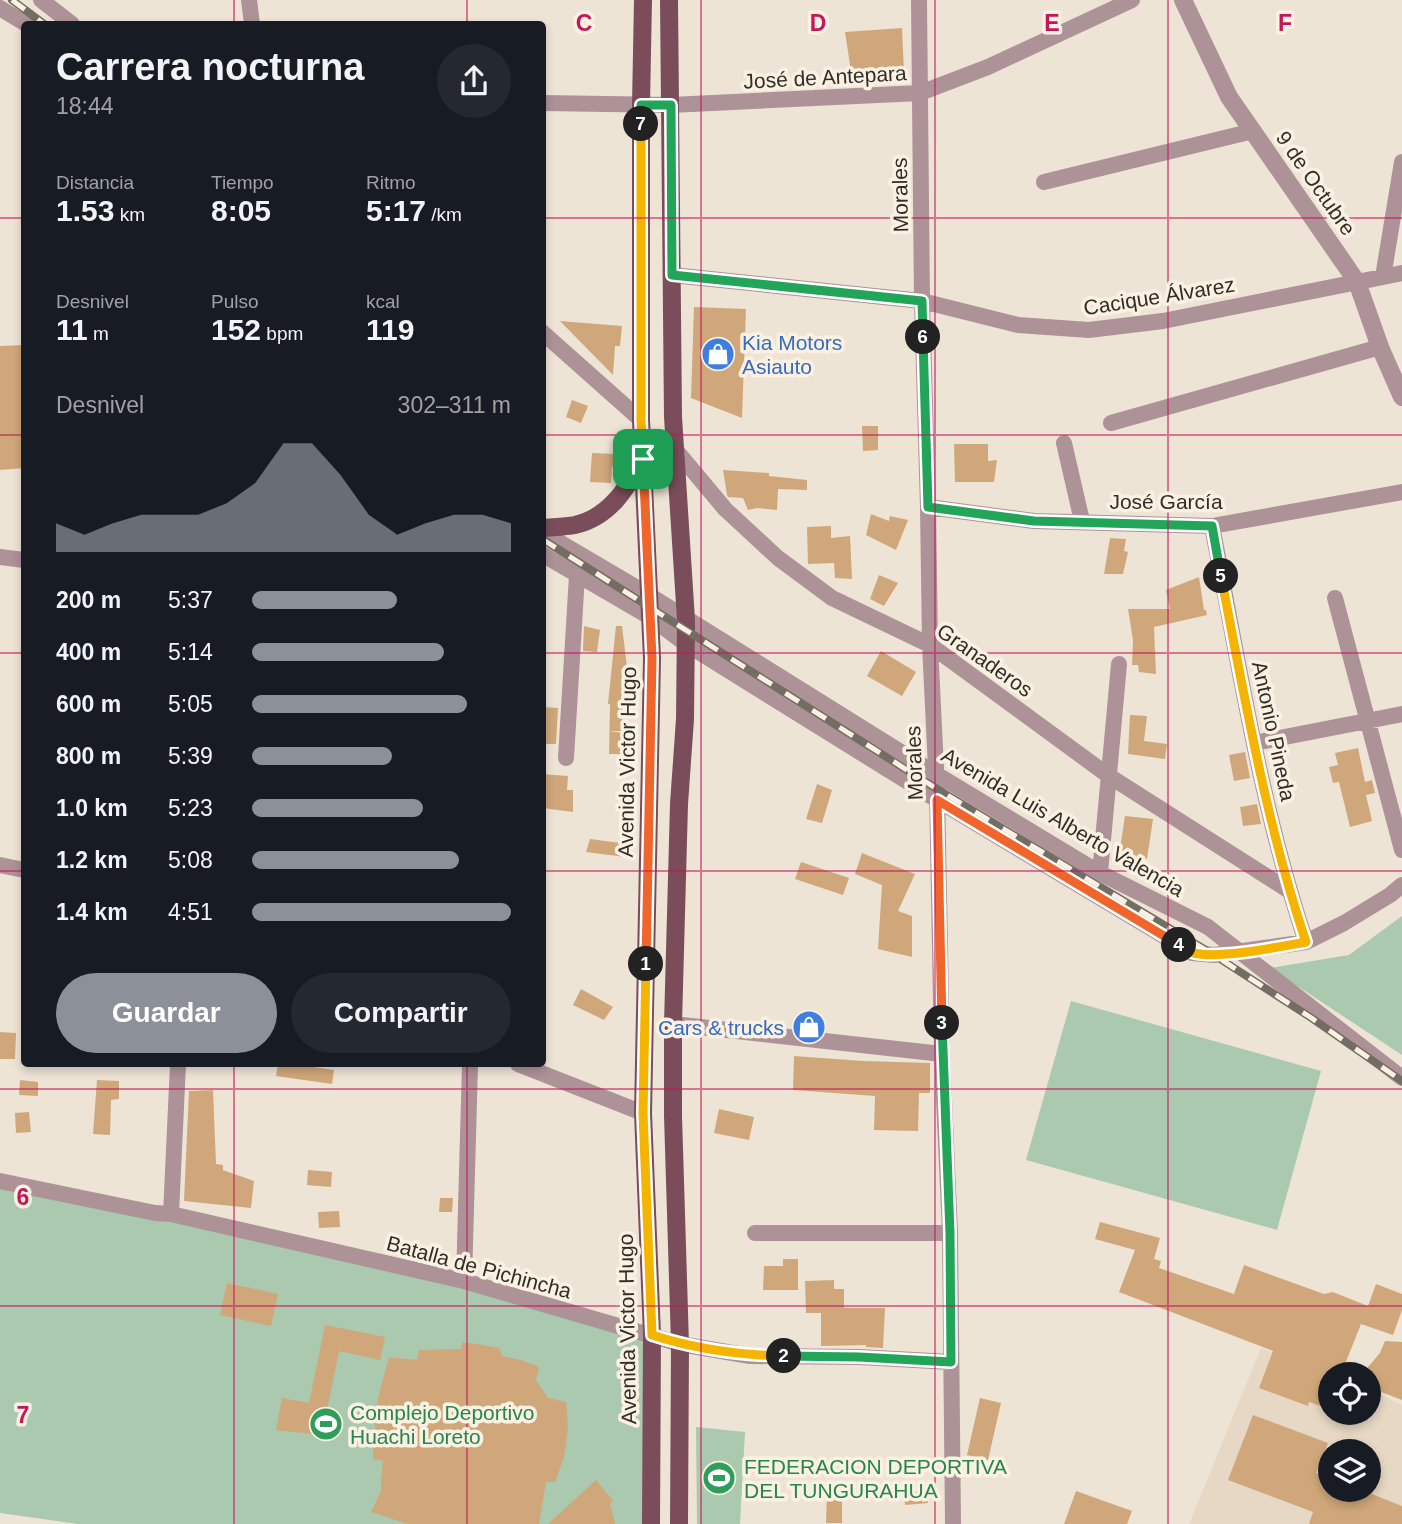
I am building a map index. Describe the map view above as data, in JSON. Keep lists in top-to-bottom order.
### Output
{
  "streets": {
    "main road": ["Avenida Victor Hugo"],
    "street": [
      "José de Antepara",
      "9 de Octubre",
      "Morales",
      "Cacique Álvarez",
      "José García",
      "Granaderos",
      "Antonio Pineda",
      "Avenida Luis Alberto Valencia",
      "Batalla de Pichincha"
    ]
  },
  "crossings": [
    ["José de Antepara", "Morales"],
    ["José de Antepara", "Avenida Victor Hugo"],
    ["9 de Octubre", "Cacique Álvarez"],
    ["Morales", "Cacique Álvarez"],
    ["Morales", "José García"],
    ["Morales", "Granaderos"],
    ["Morales", "Avenida Luis Alberto Valencia"],
    ["Morales", "Batalla de Pichincha"],
    ["José García", "Antonio Pineda"],
    ["Granaderos", "Antonio Pineda"],
    ["Avenida Victor Hugo", "Avenida Luis Alberto Valencia"],
    ["Avenida Victor Hugo", "Batalla de Pichincha"]
  ],
  "places": {
    "shop": ["Kia Motors Asiauto", "Cars & trucks"],
    "sports": ["Complejo Deportivo Huachi Loreto", "FEDERACION DEPORTIVA DEL TUNGURAHUA"]
  },
  "page": {
    "heading": ["Carrera nocturna", "18:44"],
    "pins": [
      "7",
      "6",
      "5",
      "4",
      "1",
      "3",
      "2"
    ],
    "stats": [
      ["Distancia", "1.53 km"],
      ["Tiempo", "8:05"],
      ["Ritmo", "5:17 /km"],
      ["Desnivel", "11 m"],
      ["Pulso", "152 bpm"],
      ["kcal", "119"]
    ],
    "chart": ["Desnivel", "302–311 m"],
    "list": [
      {
        "name": "200 m",
        "note": "5:37"
      },
      {
        "name": "400 m",
        "note": "5:14"
      },
      {
        "name": "600 m",
        "note": "5:05"
      },
      {
        "name": "800 m",
        "note": "5:39"
      },
      {
        "name": "1.0 km",
        "note": "5:23"
      },
      {
        "name": "1.2 km",
        "note": "5:08"
      },
      {
        "name": "1.4 km",
        "note": "4:51"
      }
    ],
    "buttons": ["Guardar", "Compartir"]
  },
  "grid": {
    "columns": [
      "C",
      "D",
      "E",
      "F"
    ],
    "rows": ["6", "7"]
  }
}
